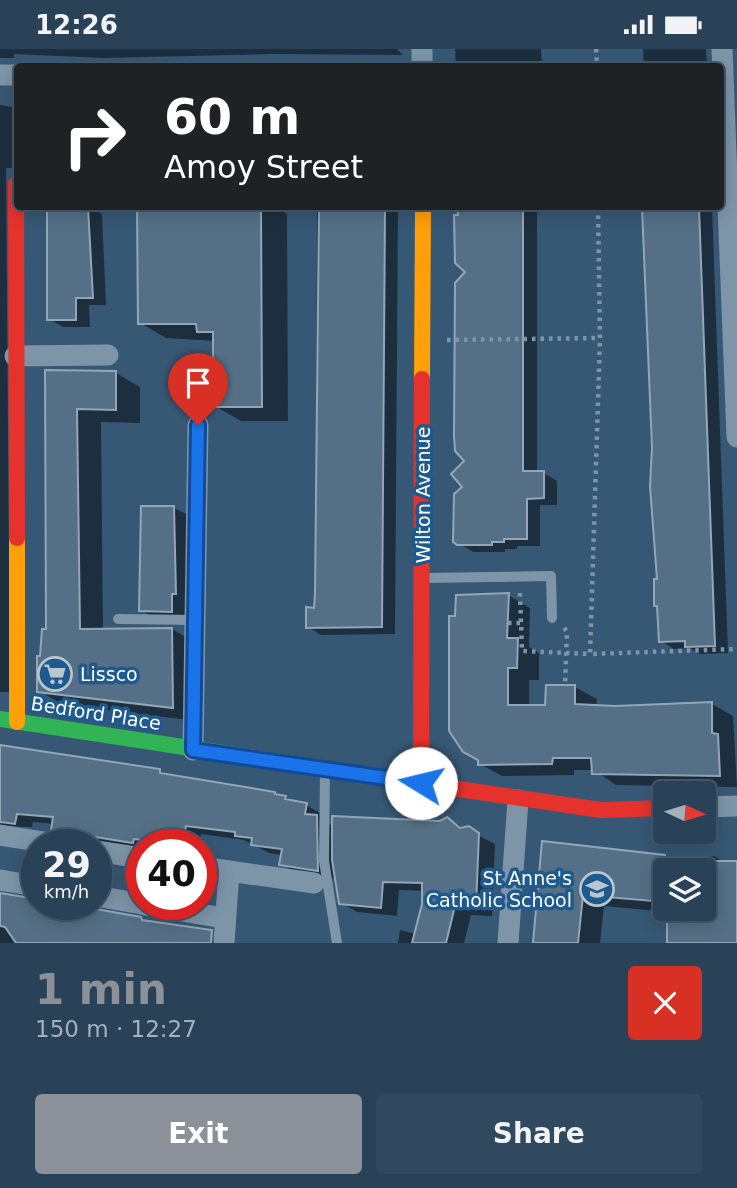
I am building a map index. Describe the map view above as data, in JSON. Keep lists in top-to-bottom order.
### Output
{
  "streets": {
    "street": ["Wilton Avenue", "Bedford Place"]
  },
  "crossings": [
    ["Wilton Avenue", "Bedford Place"]
  ],
  "places": {
    "supermarket": ["Lissco"],
    "school or university": ["St Anne's Catholic School"]
  },
  "north": "right",
  "page": {
    "status": "12:26",
    "turn": ["60 m", "Amoy Street"],
    "speed": "29 km/h",
    "limit": "40",
    "heading": ["1 min", "150 m · 12:27"],
    "buttons": ["Exit", "Share"]
  }
}
